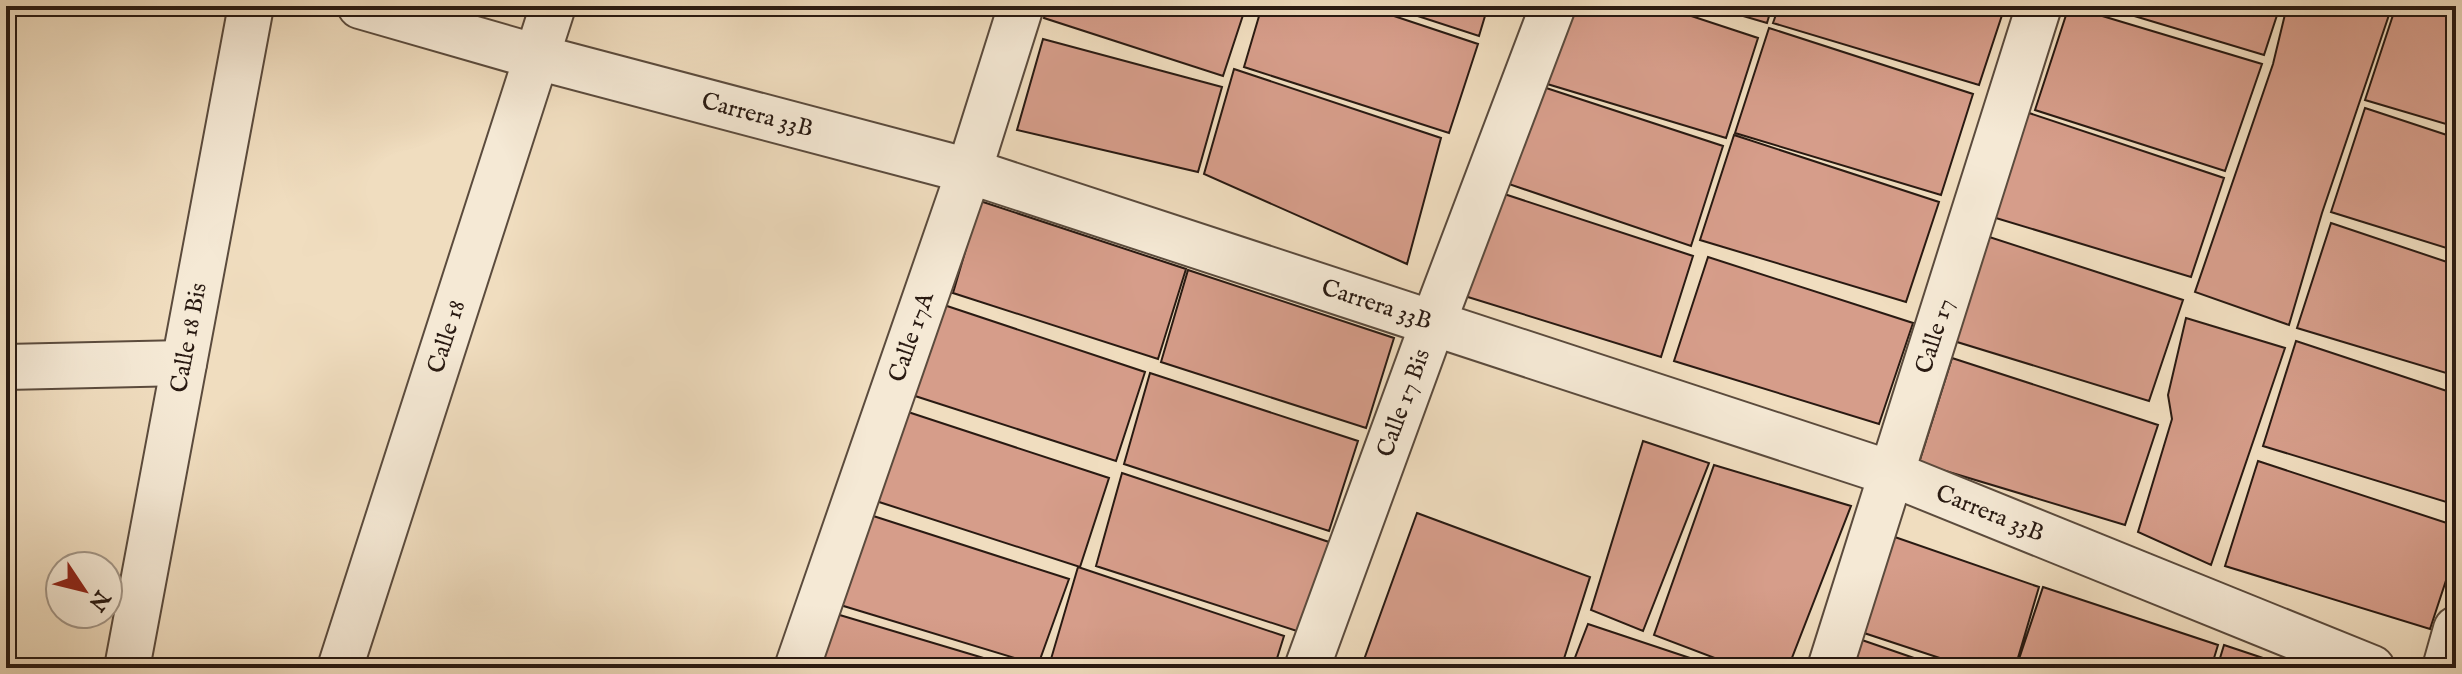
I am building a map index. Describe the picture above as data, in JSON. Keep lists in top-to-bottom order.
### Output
{
  "streets": {
    "street": [
      "Carrera 33B",
      "Calle 18 Bis",
      "Calle 18",
      "Calle 17",
      "Calle 17A",
      "Calle 17 Bis"
    ]
  },
  "crossings": [
    ["Carrera 33B", "Calle 18"],
    ["Carrera 33B", "Calle 17"],
    ["Carrera 33B", "Calle 17A"],
    ["Carrera 33B", "Calle 17 Bis"]
  ],
  "north": "bottom right"
}
